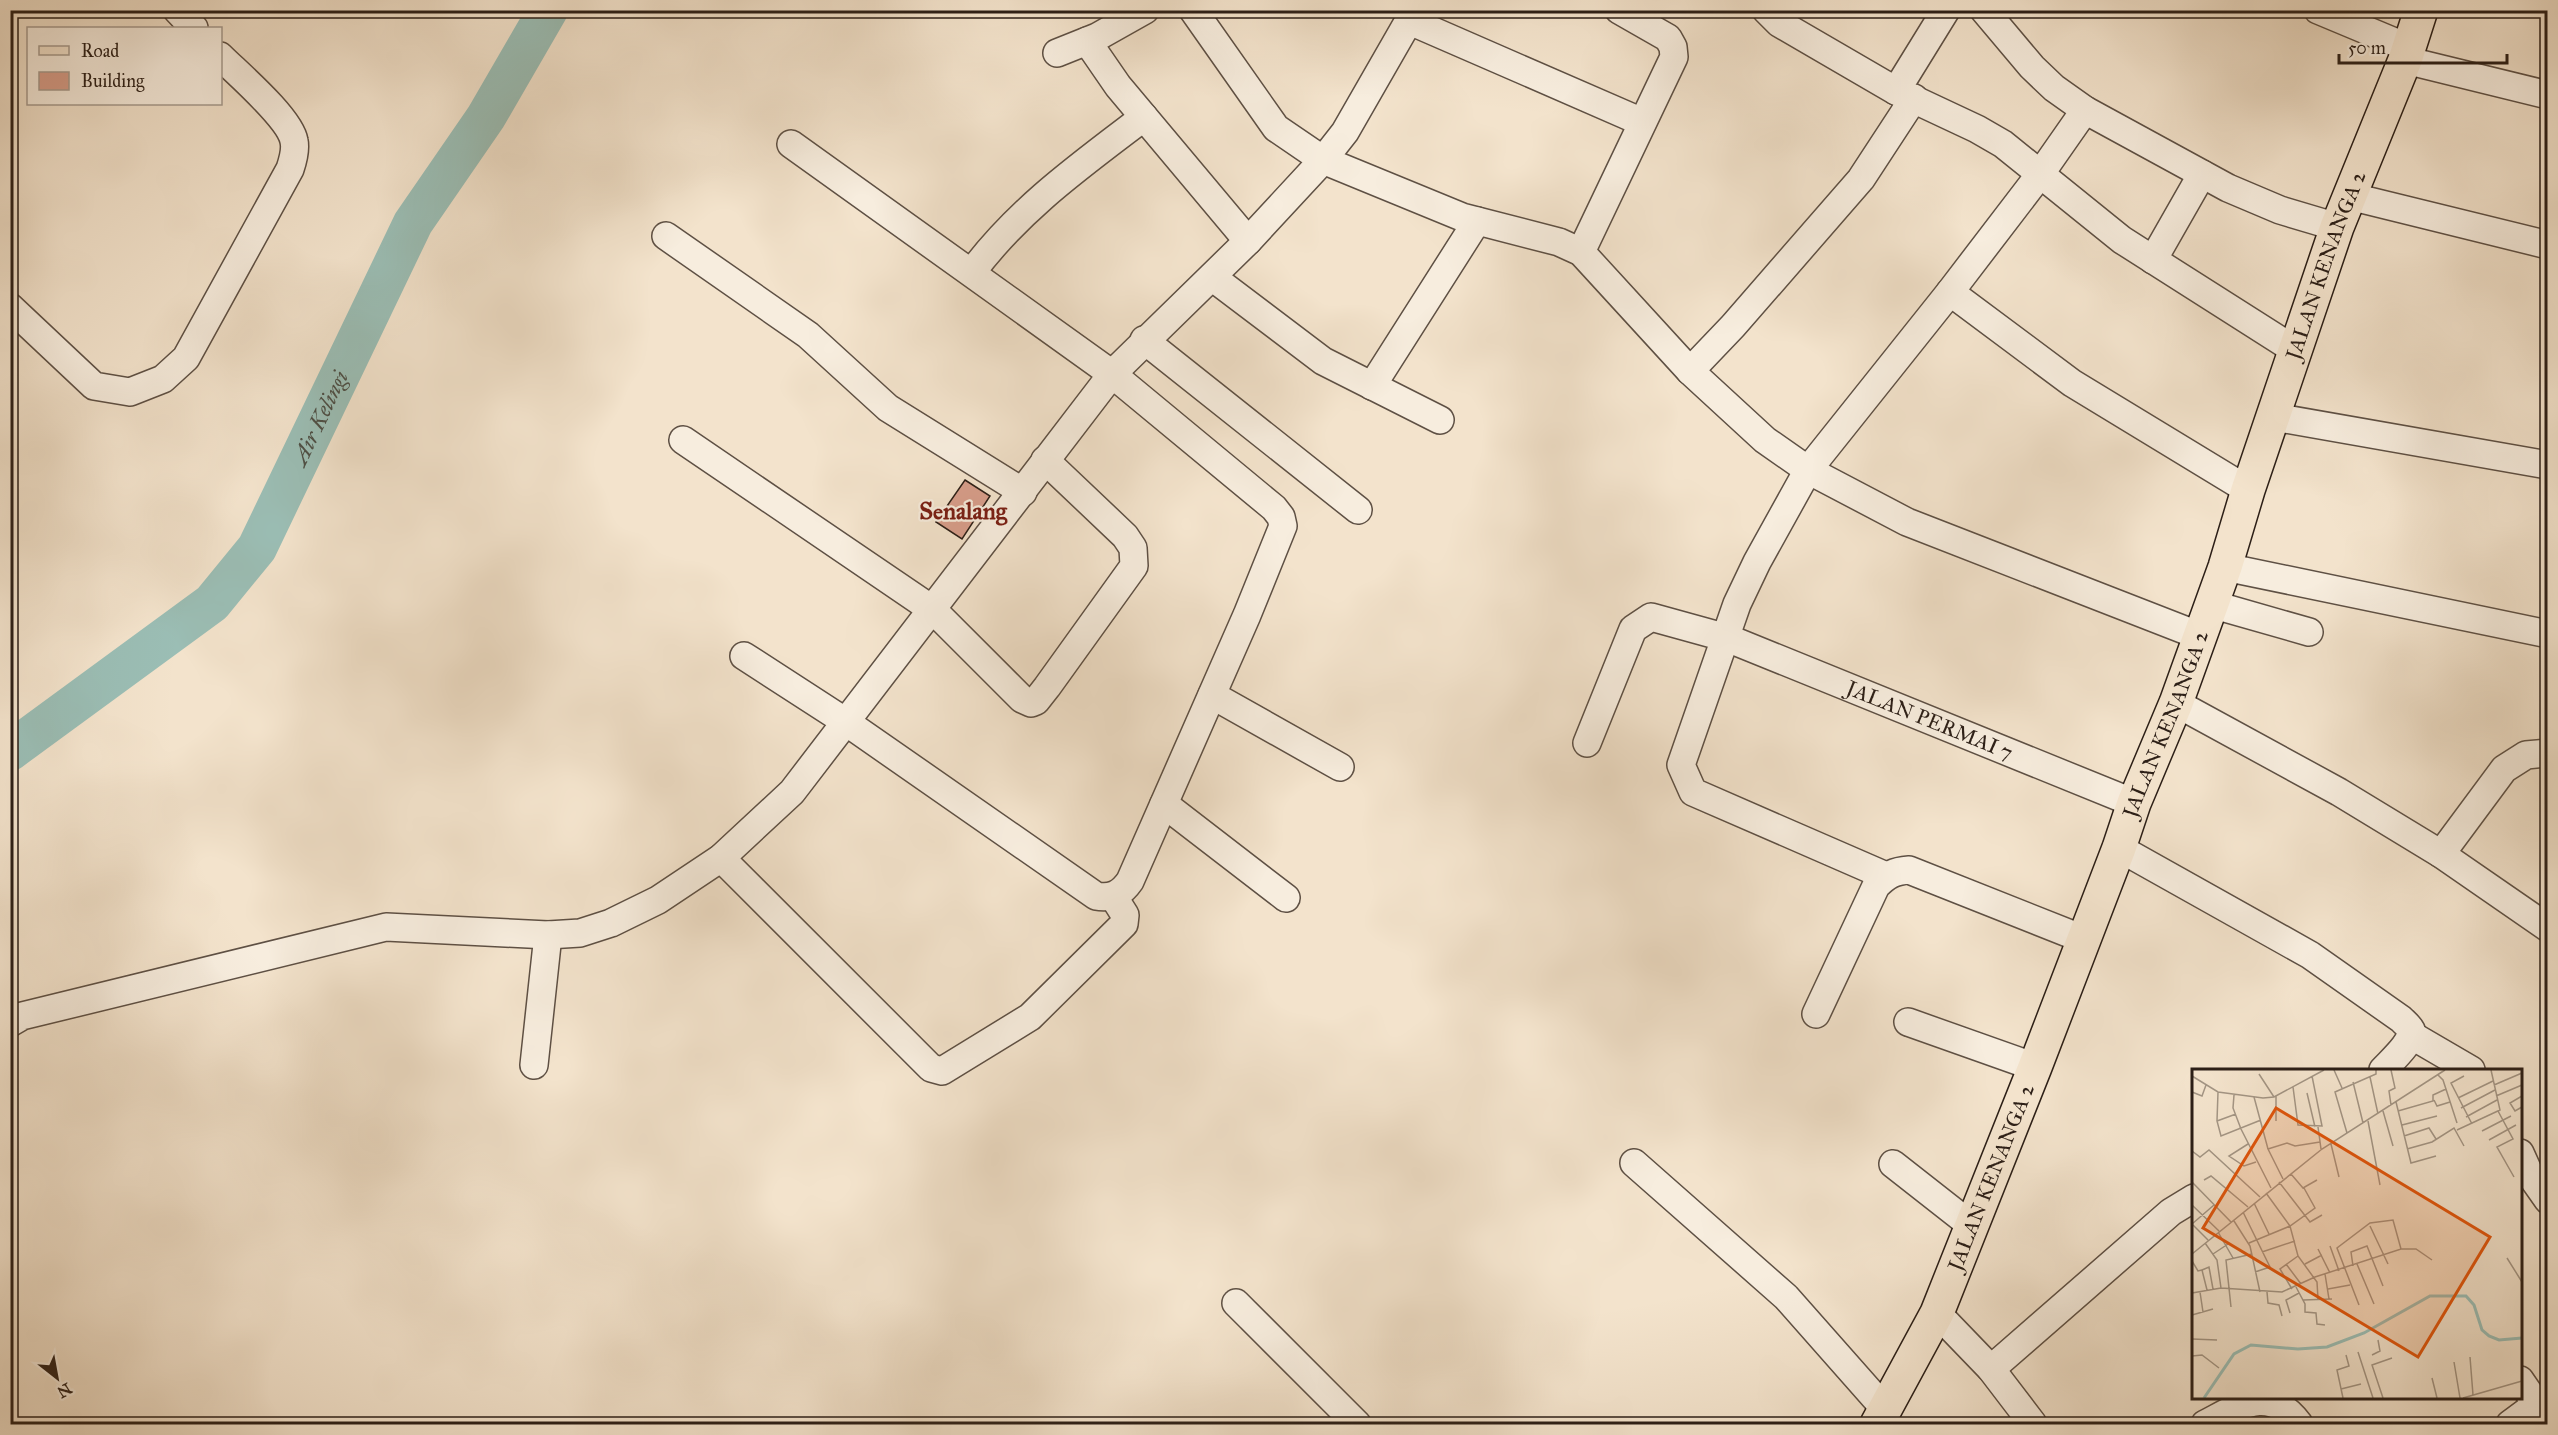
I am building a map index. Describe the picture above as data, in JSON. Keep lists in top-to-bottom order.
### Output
{
  "streets": {
    "main road": ["JALAN KENANGA 2"],
    "street": ["JALAN PERMAI 7"]
  },
  "crossings": [
    ["JALAN KENANGA 2", "JALAN PERMAI 7"]
  ],
  "districts": ["Senalang"],
  "water": ["Air Kelingi"],
  "legend": ["Road", "Building"],
  "scale_bar": "50 m",
  "north": "bottom right"
}
